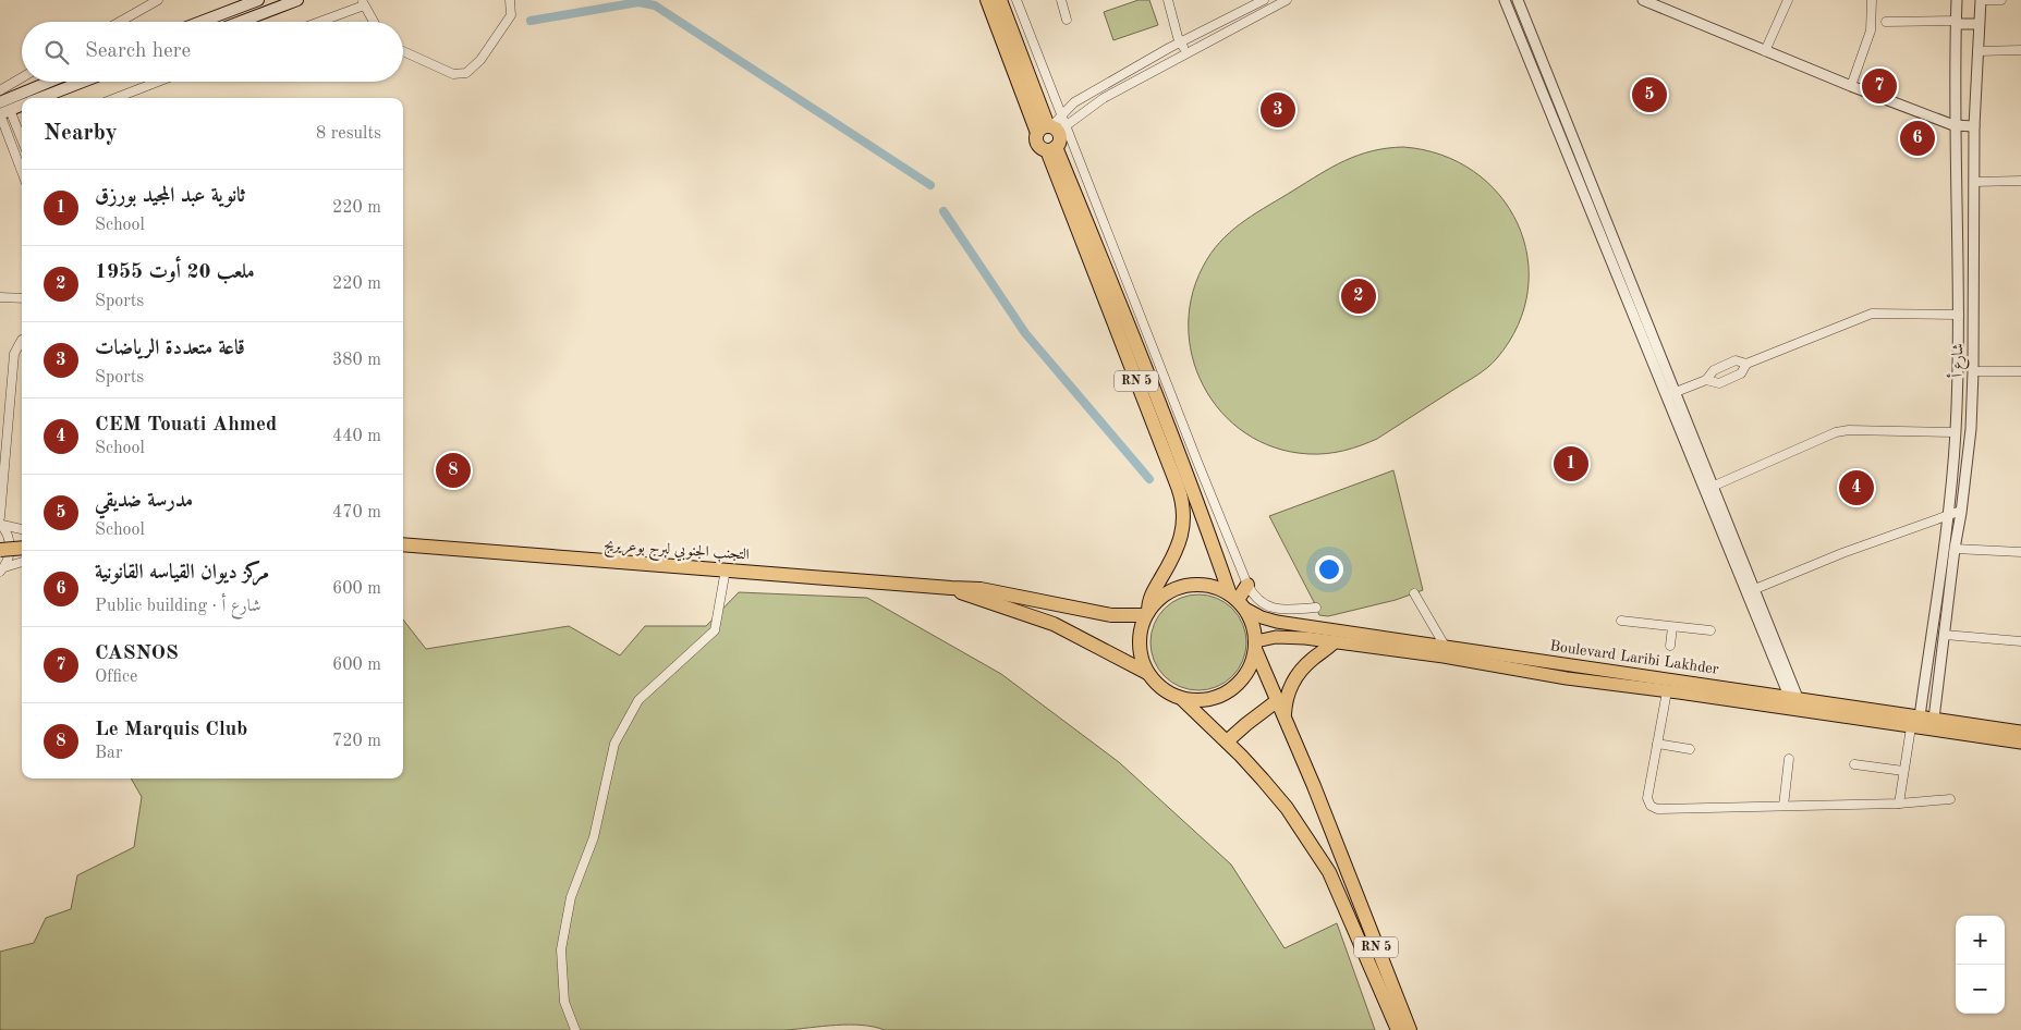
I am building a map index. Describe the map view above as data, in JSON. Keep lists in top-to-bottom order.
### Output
{
  "streets": {
    "highway": ["RN 5", "التجنب الجنوبي لبرج بوعريريج"],
    "main road": ["Boulevard Laribi Lakhder"],
    "street": ["شارع أ"]
  },
  "crossings": [
    ["شارع أ", "Boulevard Laribi Lakhder"],
    ["RN 5", "التجنب الجنوبي لبرج بوعريريج"],
    ["RN 5", "Boulevard Laribi Lakhder"],
    ["التجنب الجنوبي لبرج بوعريريج", "Boulevard Laribi Lakhder"]
  ],
  "page": {
    "search": "Search here",
    "pins": [
      "7",
      "5",
      "3",
      "6",
      "2",
      "1",
      "8",
      "4"
    ],
    "heading": ["Nearby", "8 results"],
    "list": [
      {
        "mark": "1",
        "name": "ثانوية عبد المجيد بورزق",
        "note": "School",
        "value": "220 m"
      },
      {
        "mark": "2",
        "name": "ملعب 20 أوت 1955",
        "note": "Sports",
        "value": "220 m"
      },
      {
        "mark": "3",
        "name": "قاعة متعددة الرياضات",
        "note": "Sports",
        "value": "380 m"
      },
      {
        "mark": "4",
        "name": "CEM Touati Ahmed",
        "note": "School",
        "value": "440 m"
      },
      {
        "mark": "5",
        "name": "مدرسة ضديقي",
        "note": "School",
        "value": "470 m"
      },
      {
        "mark": "6",
        "name": "مركز ديوان القياسه القانونية",
        "note": "Public building · شارع أ",
        "value": "600 m"
      },
      {
        "mark": "7",
        "name": "CASNOS",
        "note": "Office",
        "value": "600 m"
      },
      {
        "mark": "8",
        "name": "Le Marquis Club",
        "note": "Bar",
        "value": "720 m"
      }
    ],
    "map_buttons": ["+", "−"]
  }
}
